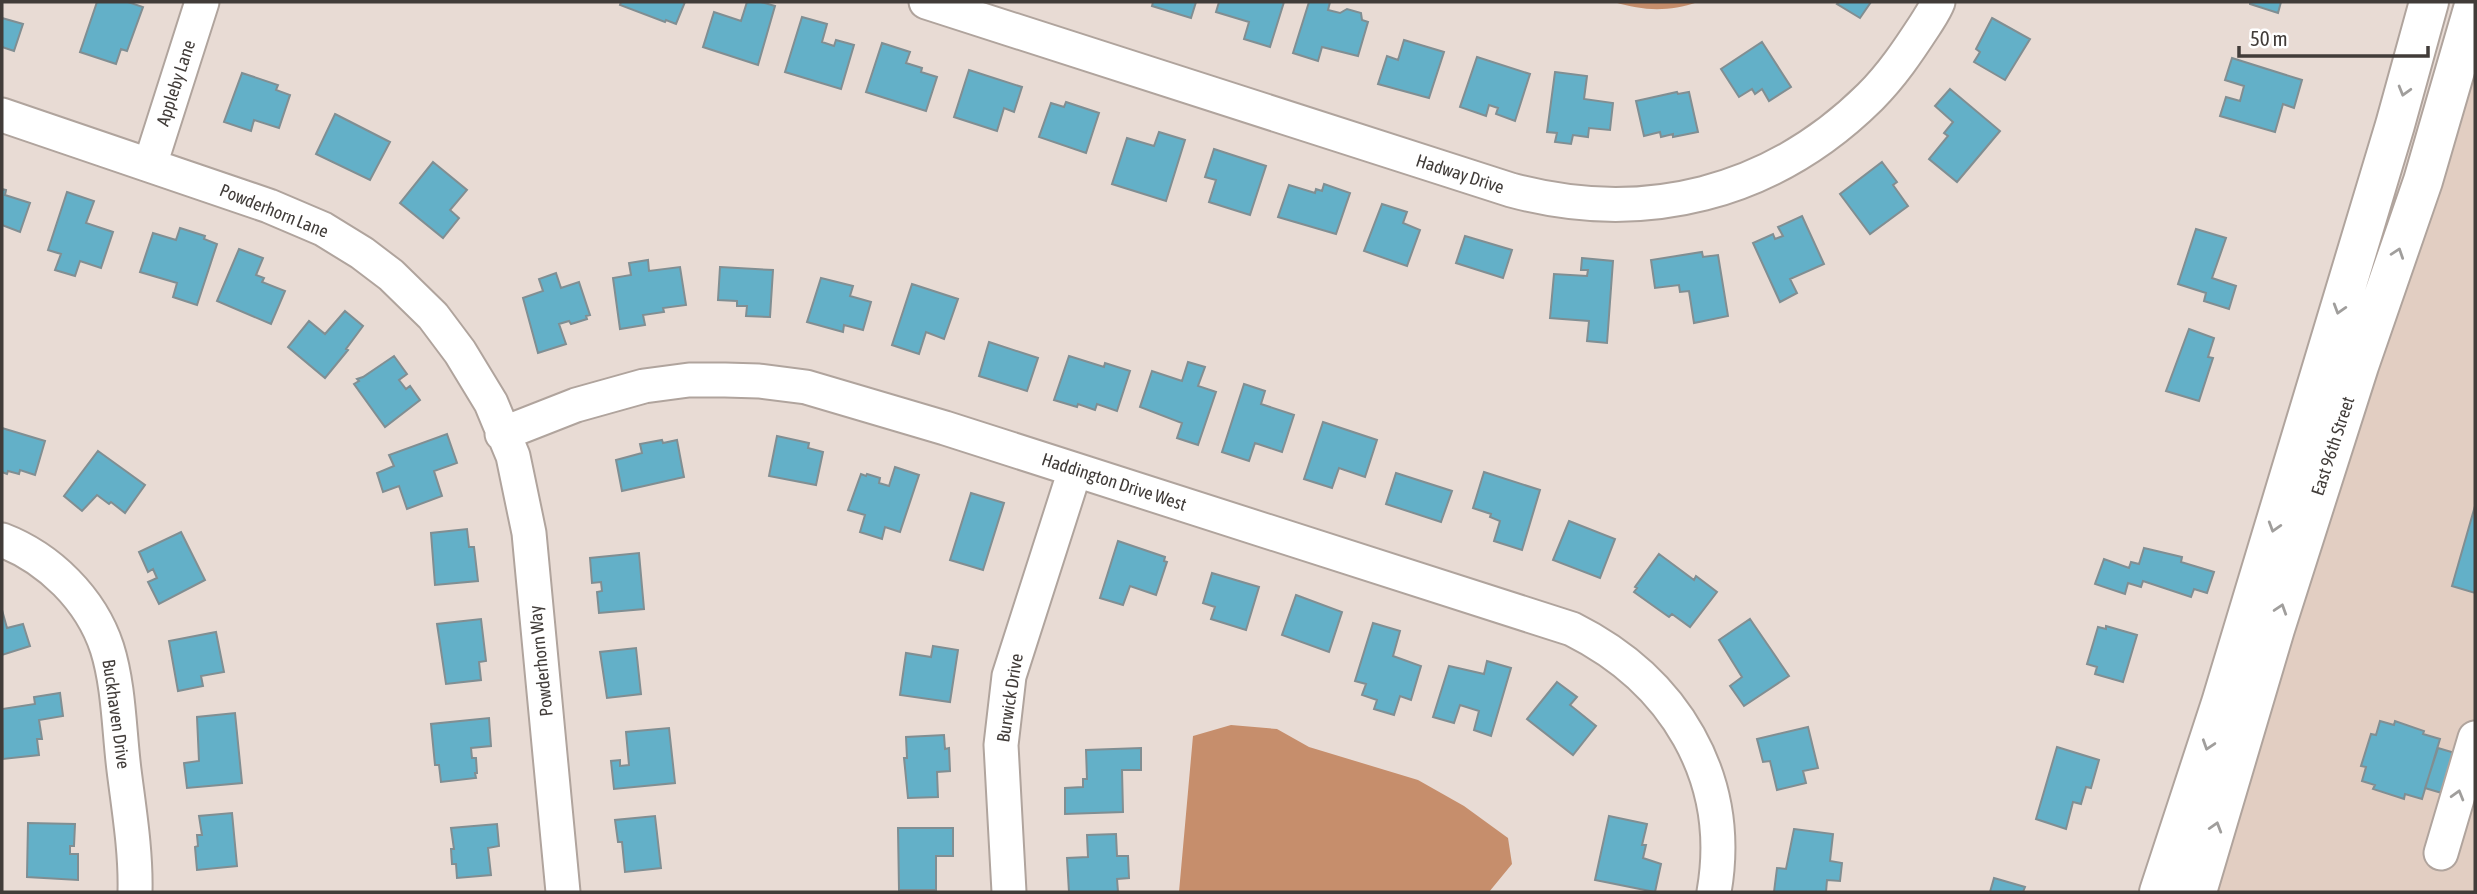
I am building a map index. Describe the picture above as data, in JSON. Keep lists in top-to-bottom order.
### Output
{
  "streets": {
    "main road": ["East 96th Street"],
    "street": [
      "Appleby Lane",
      "Hadway Drive",
      "Powderhorn Lane",
      "Haddington Drive West",
      "Powderhorn Way",
      "Burwick Drive",
      "Buckhaven Drive"
    ]
  },
  "crossings": [
    ["Appleby Lane", "Powderhorn Lane"],
    ["Powderhorn Lane", "Haddington Drive West"],
    ["Powderhorn Lane", "Powderhorn Way"],
    ["Haddington Drive West", "Powderhorn Way"],
    ["Haddington Drive West", "Burwick Drive"]
  ],
  "scale_bar": "50 m"
}
